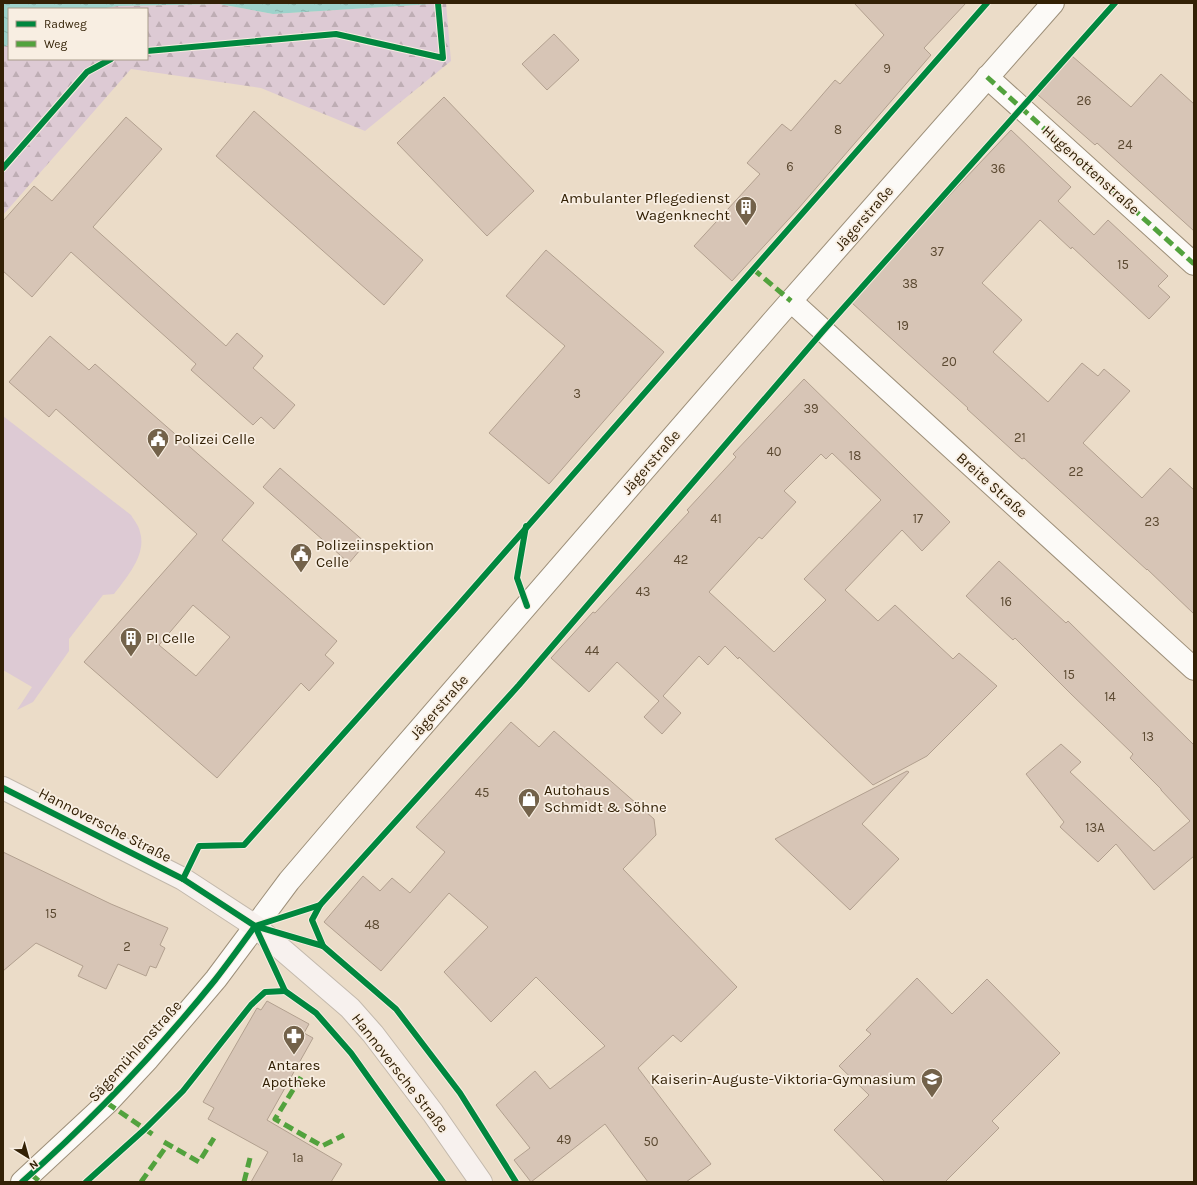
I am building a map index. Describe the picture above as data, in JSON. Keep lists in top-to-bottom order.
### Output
{
  "streets": {
    "main road": ["Hannoversche Straße"],
    "street": [
      "Hugenottenstraße",
      "Jägerstraße",
      "Breite Straße",
      "Sägemühlenstraße"
    ]
  },
  "crossings": [
    ["Hugenottenstraße", "Jägerstraße"],
    ["Jägerstraße", "Breite Straße"],
    ["Jägerstraße", "Hannoversche Straße"],
    ["Jägerstraße", "Sägemühlenstraße"],
    ["Hannoversche Straße", "Sägemühlenstraße"]
  ],
  "places": {
    "building": ["Ambulanter Pflegedienst Wagenknecht", "PI Celle"],
    "public building": ["Polizei Celle", "Polizeiinspektion Celle"],
    "shop": ["Autohaus Schmidt & Söhne"],
    "pharmacy": ["Antares Apotheke"],
    "school or university": ["Kaiserin-Auguste-Viktoria-Gymnasium"]
  },
  "house_numbers": [
    "9",
    "26",
    "8",
    "24",
    "6",
    "36",
    "37",
    "15",
    "38",
    "19",
    "20",
    "3",
    "39",
    "21",
    "40",
    "18",
    "22",
    "41",
    "17",
    "23",
    "42",
    "43",
    "16",
    "44",
    "15",
    "14",
    "13",
    "45",
    "13A",
    "15",
    "48",
    "2",
    "49",
    "50",
    "1a"
  ],
  "legend": ["Radweg", "Weg"],
  "north": "bottom right"
}
